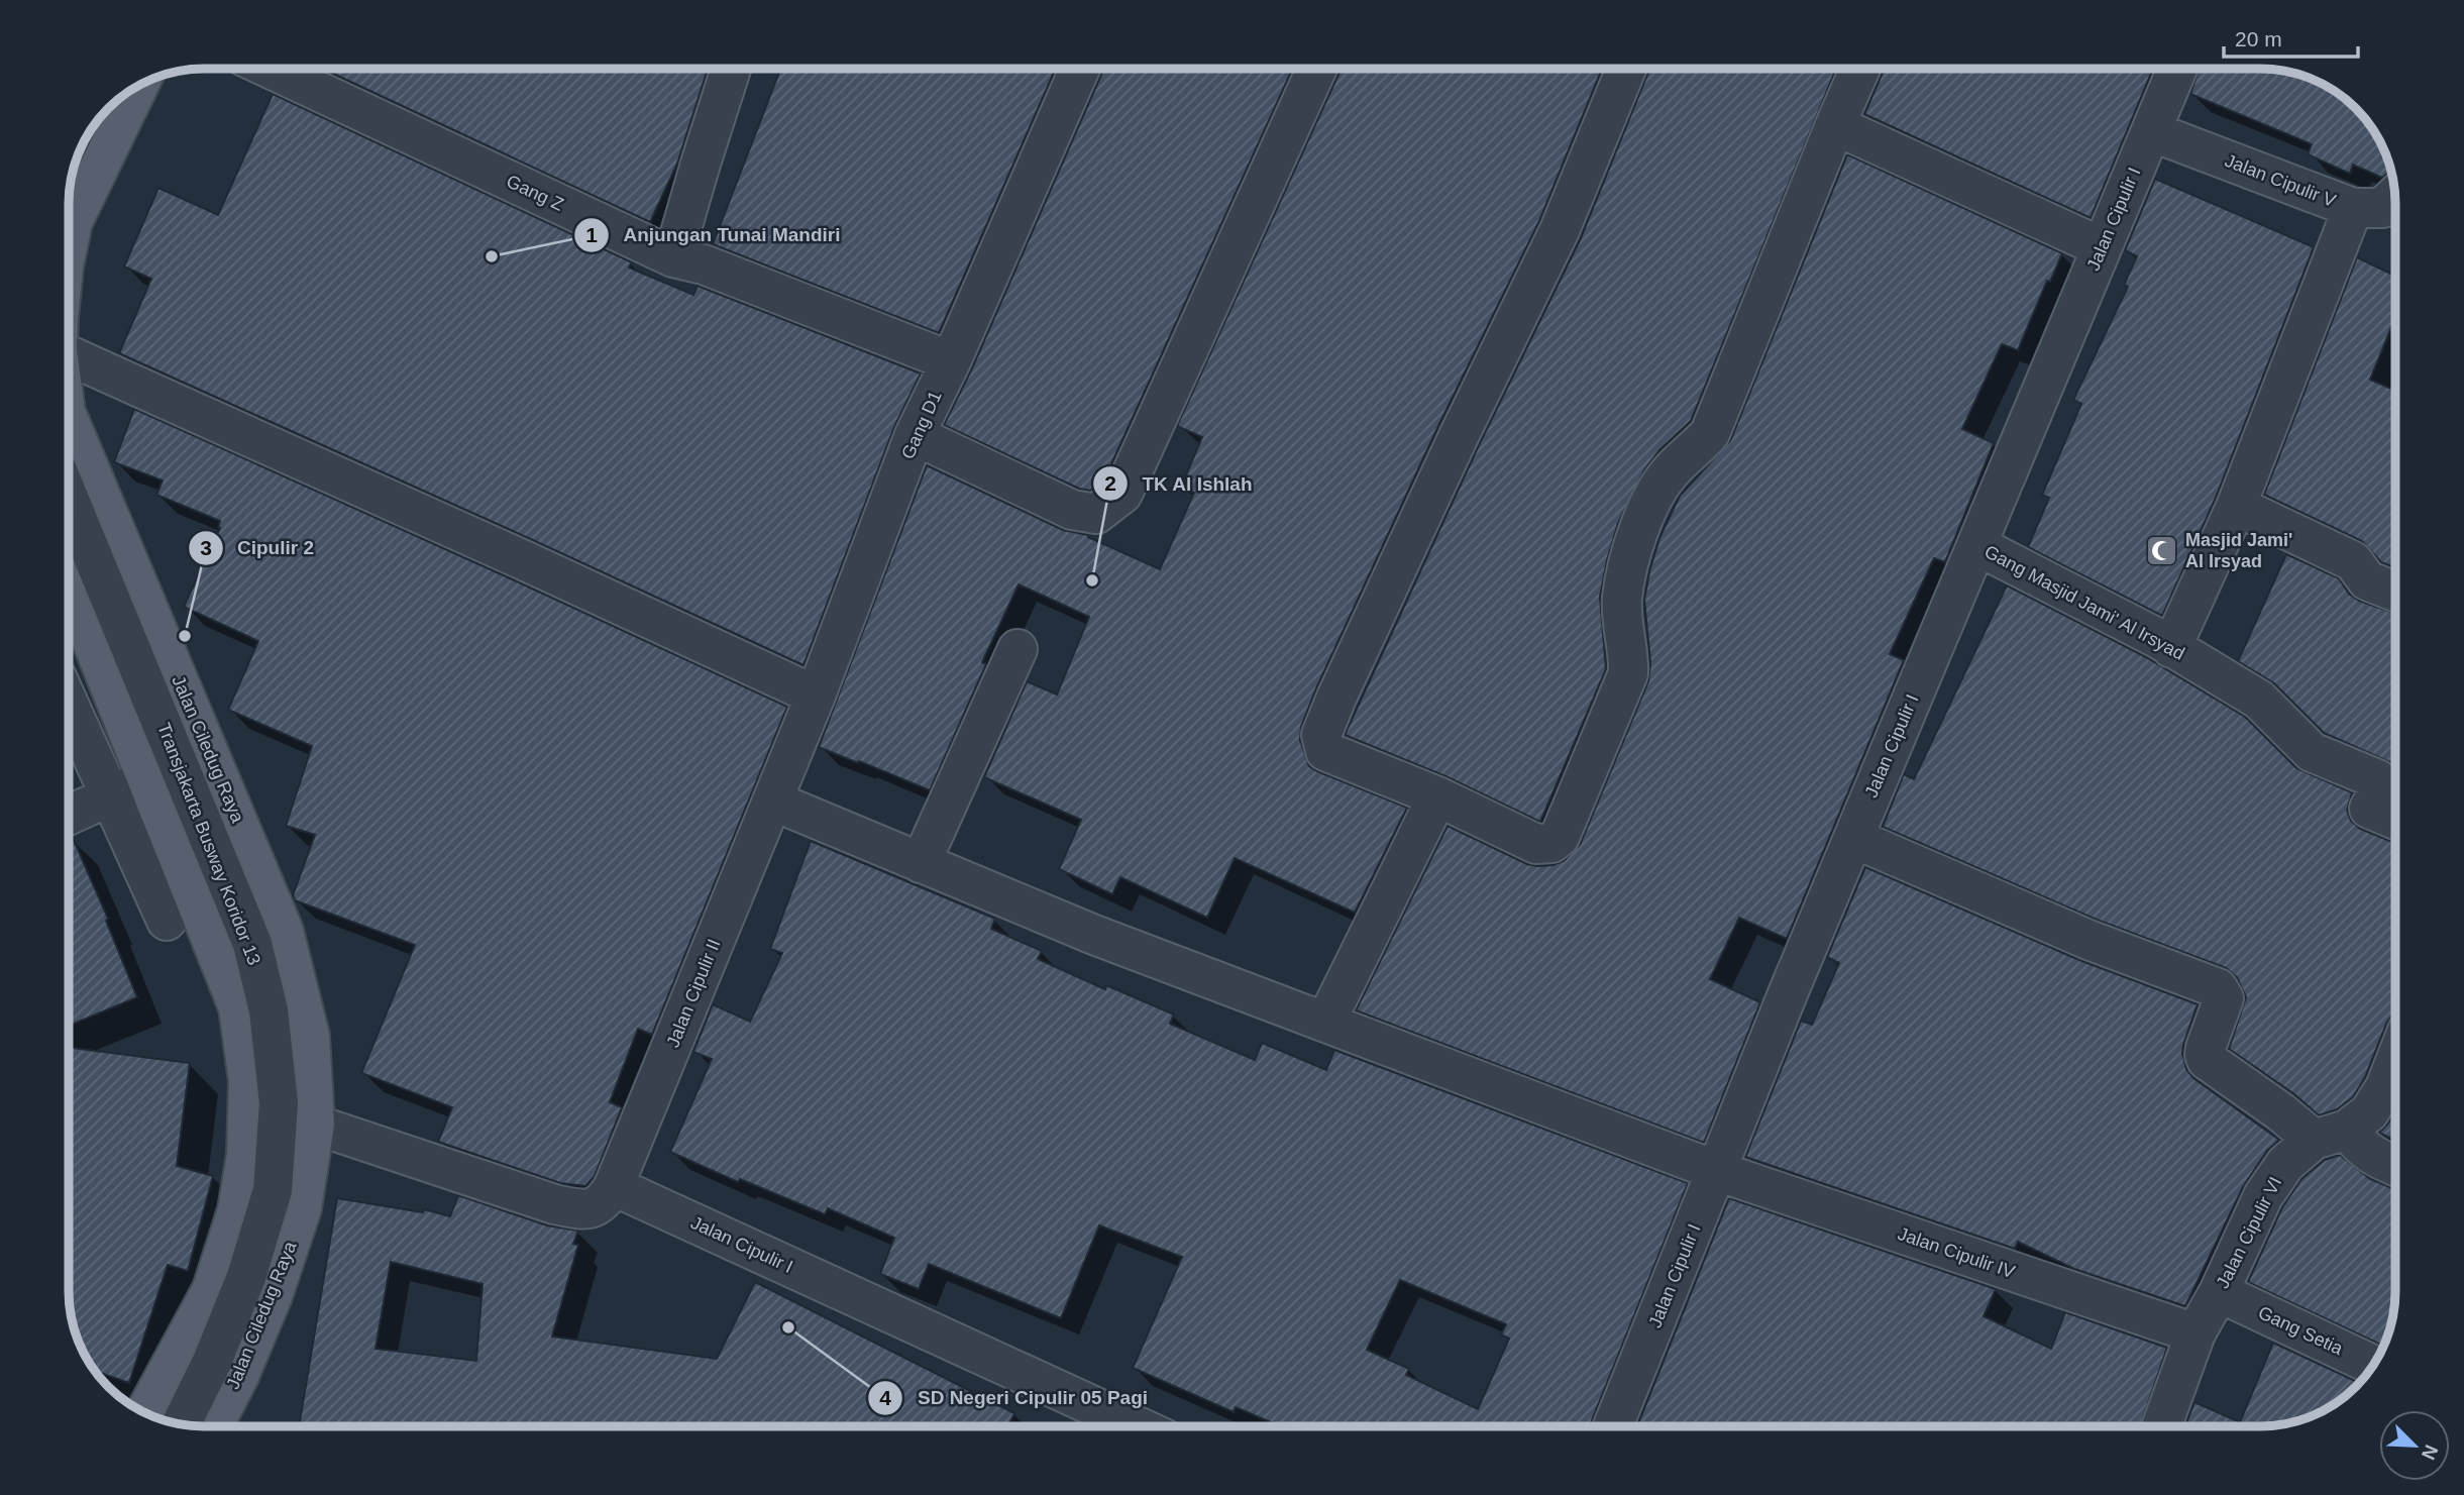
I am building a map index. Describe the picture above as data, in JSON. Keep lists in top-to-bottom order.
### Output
{
  "streets": {
    "main road": ["Jalan Ciledug Raya"],
    "street": [
      "Jalan Cipulir V",
      "Gang Z",
      "Jalan Cipulir I",
      "Gang D1",
      "Gang Masjid Jami' Al Irsyad",
      "Transjakarta Busway Koridor 13",
      "Jalan Cipulir II",
      "Jalan Cipulir VI",
      "Jalan Cipulir IV",
      "Gang Setia"
    ]
  },
  "crossings": [
    ["Jalan Cipulir V", "Jalan Cipulir I"],
    ["Gang Z", "Gang D1"],
    ["Jalan Cipulir I", "Gang Masjid Jami' Al Irsyad"],
    ["Jalan Cipulir I", "Jalan Cipulir II"],
    ["Jalan Cipulir I", "Jalan Cipulir IV"],
    ["Gang D1", "Jalan Cipulir II"],
    ["Gang D1", "Jalan Cipulir IV"],
    ["Jalan Cipulir II", "Jalan Cipulir IV"],
    ["Jalan Cipulir VI", "Jalan Cipulir IV"],
    ["Jalan Cipulir VI", "Gang Setia"]
  ],
  "places": {
    "other": [
      "Anjungan Tunai Mandiri",
      "TK Al Ishlah",
      "Cipulir 2",
      "SD Negeri Cipulir 05 Pagi"
    ],
    "mosque": ["Masjid Jami' Al Irsyad"]
  },
  "scale_bar": "20 m",
  "north": "bottom right"
}
